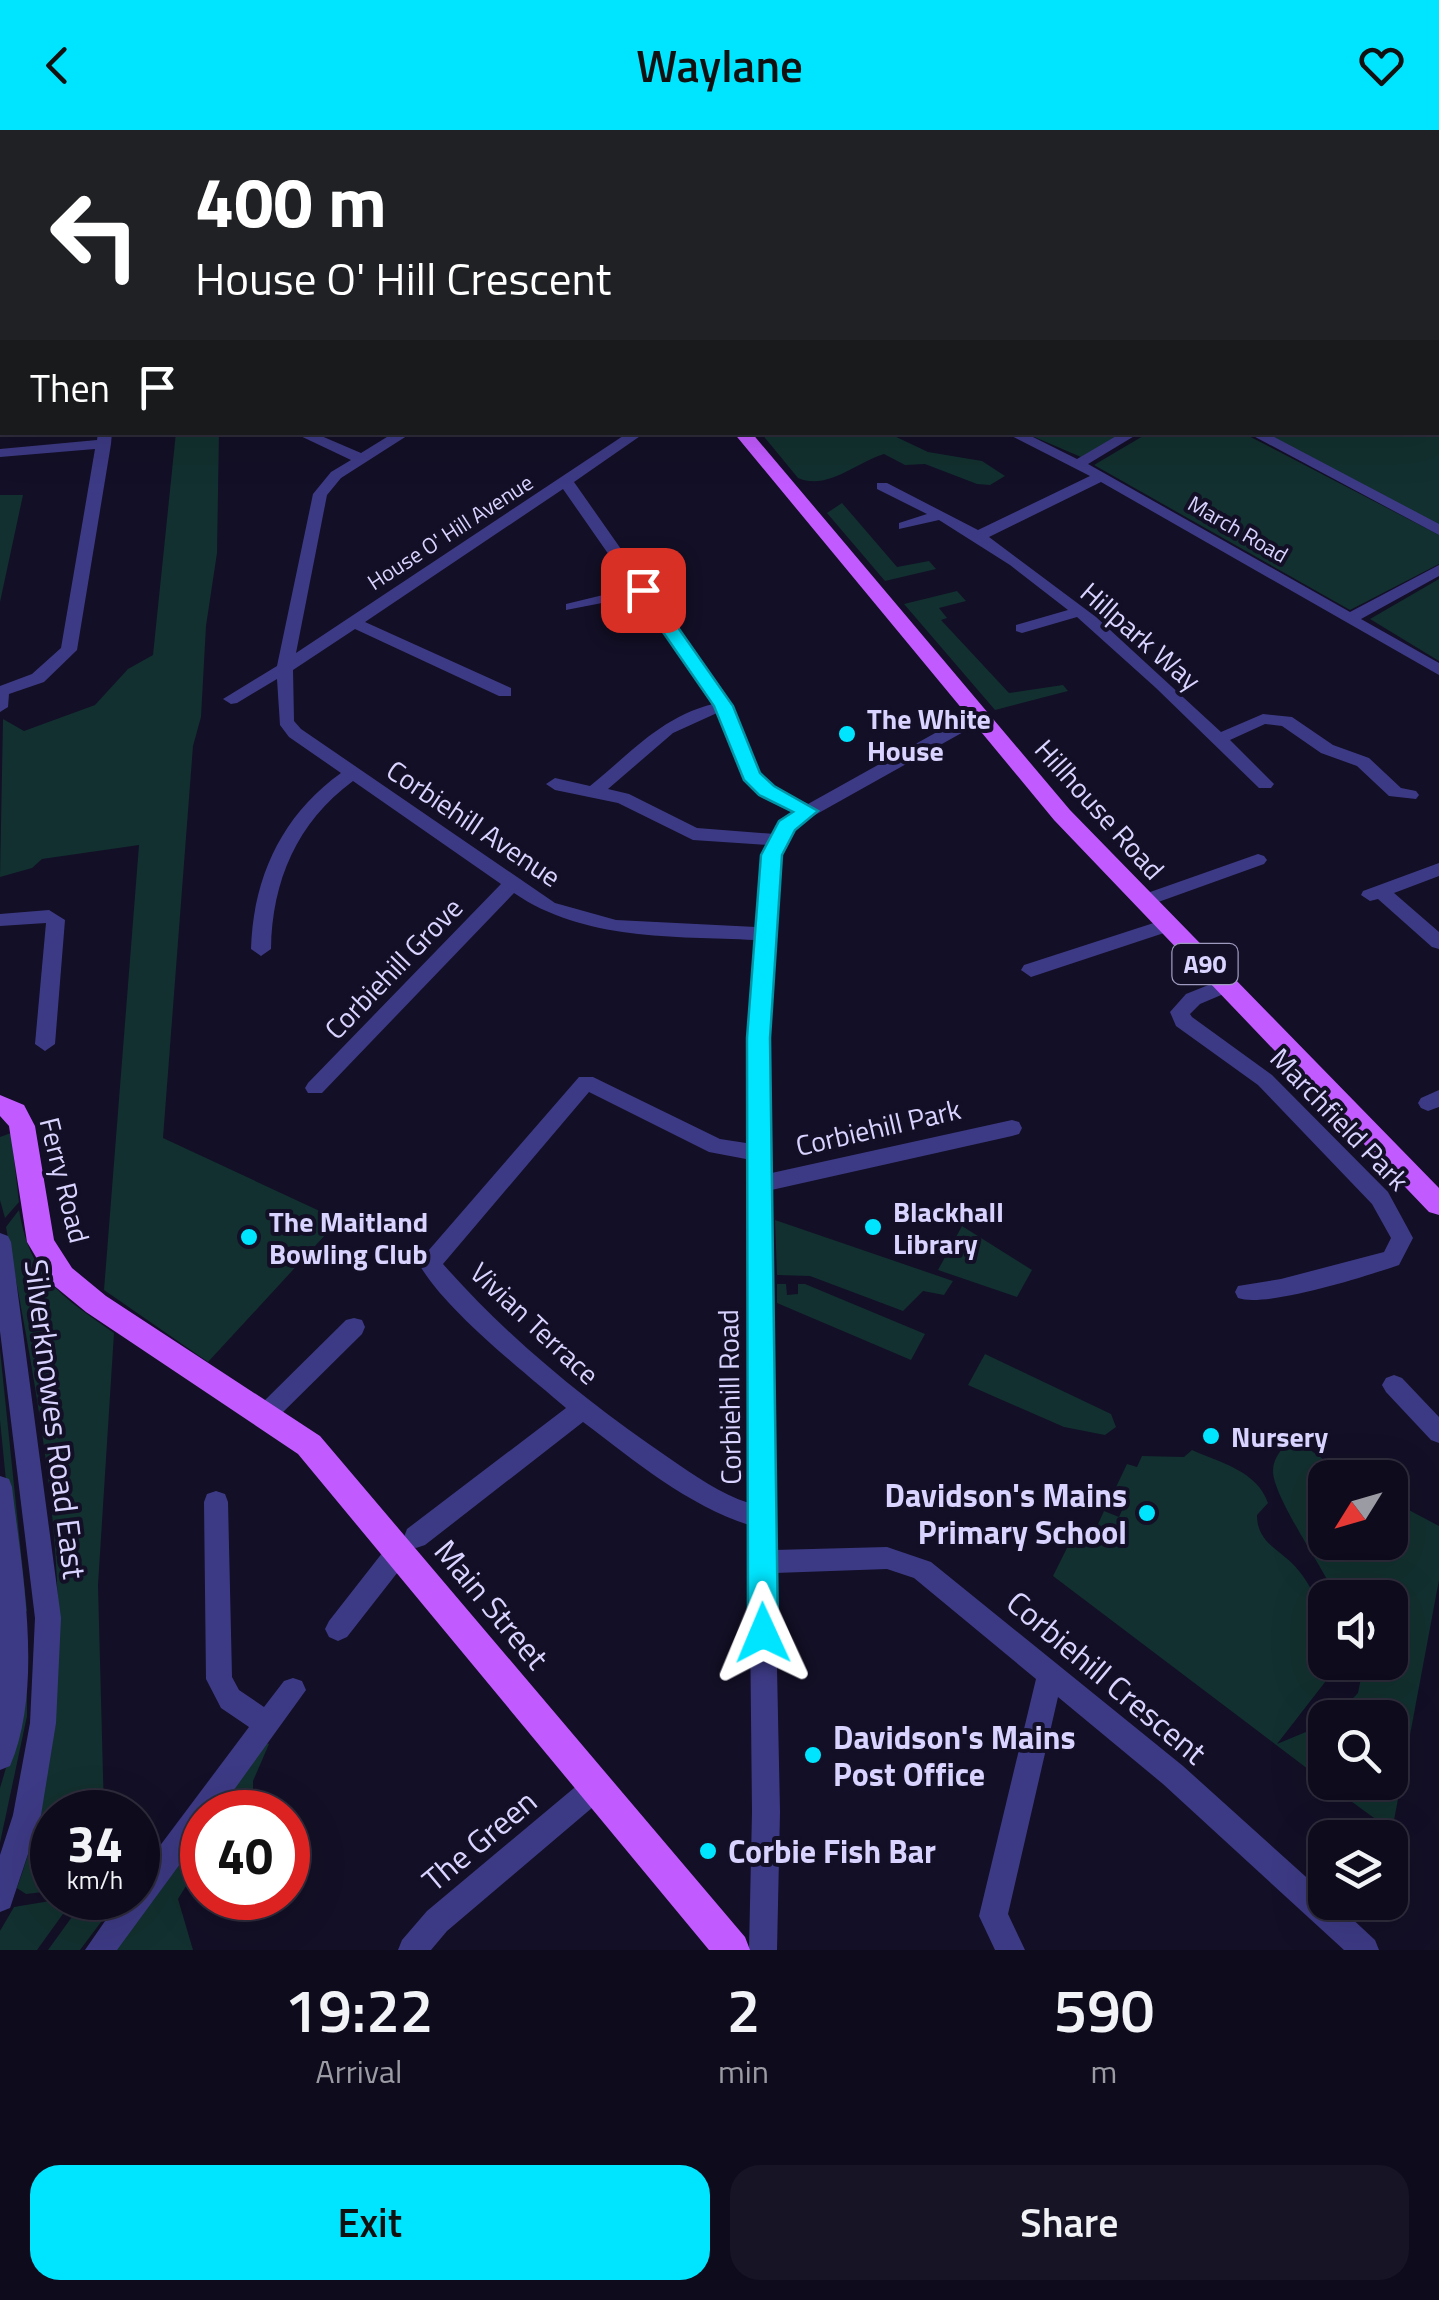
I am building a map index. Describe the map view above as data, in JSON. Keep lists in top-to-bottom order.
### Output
{
  "streets": {
    "main road": [
      "Hillhouse Road",
      "A90",
      "Ferry Road",
      "Main Street"
    ],
    "street": [
      "March Road",
      "House O' Hill Avenue",
      "Hillpark Way",
      "Corbiehill Avenue",
      "Corbiehill Grove",
      "Marchfield Park",
      "Corbiehill Park",
      "Vivian Terrace",
      "Corbiehill Road",
      "Silverknowes Road East",
      "Corbiehill Crescent",
      "The Green"
    ]
  },
  "crossings": [
    ["House O' Hill Avenue", "Corbiehill Avenue"],
    ["Hillhouse Road", "Marchfield Park"],
    ["Corbiehill Avenue", "Corbiehill Grove"],
    ["Corbiehill Avenue", "Corbiehill Road"],
    ["Corbiehill Park", "Corbiehill Road"],
    ["Ferry Road", "Main Street"],
    ["Vivian Terrace", "Corbiehill Road"],
    ["Corbiehill Road", "Corbiehill Crescent"],
    ["Main Street", "The Green"]
  ],
  "places": [
    "The White House",
    "Blackhall Library",
    "The Maitland Bowling Club",
    "Nursery",
    "Davidson's Mains Primary School",
    "Davidson's Mains Post Office",
    "Corbie Fish Bar"
  ],
  "north": "bottom left",
  "page": {
    "header": "Waylane",
    "turn": ["400 m", "House O' Hill Crescent"],
    "then": "Then",
    "speed": "34 km/h",
    "limit": "40",
    "eta": [
      "19:22",
      "Arrival",
      "2",
      "min",
      "590",
      "m"
    ],
    "buttons": ["Exit", "Share"]
  }
}
